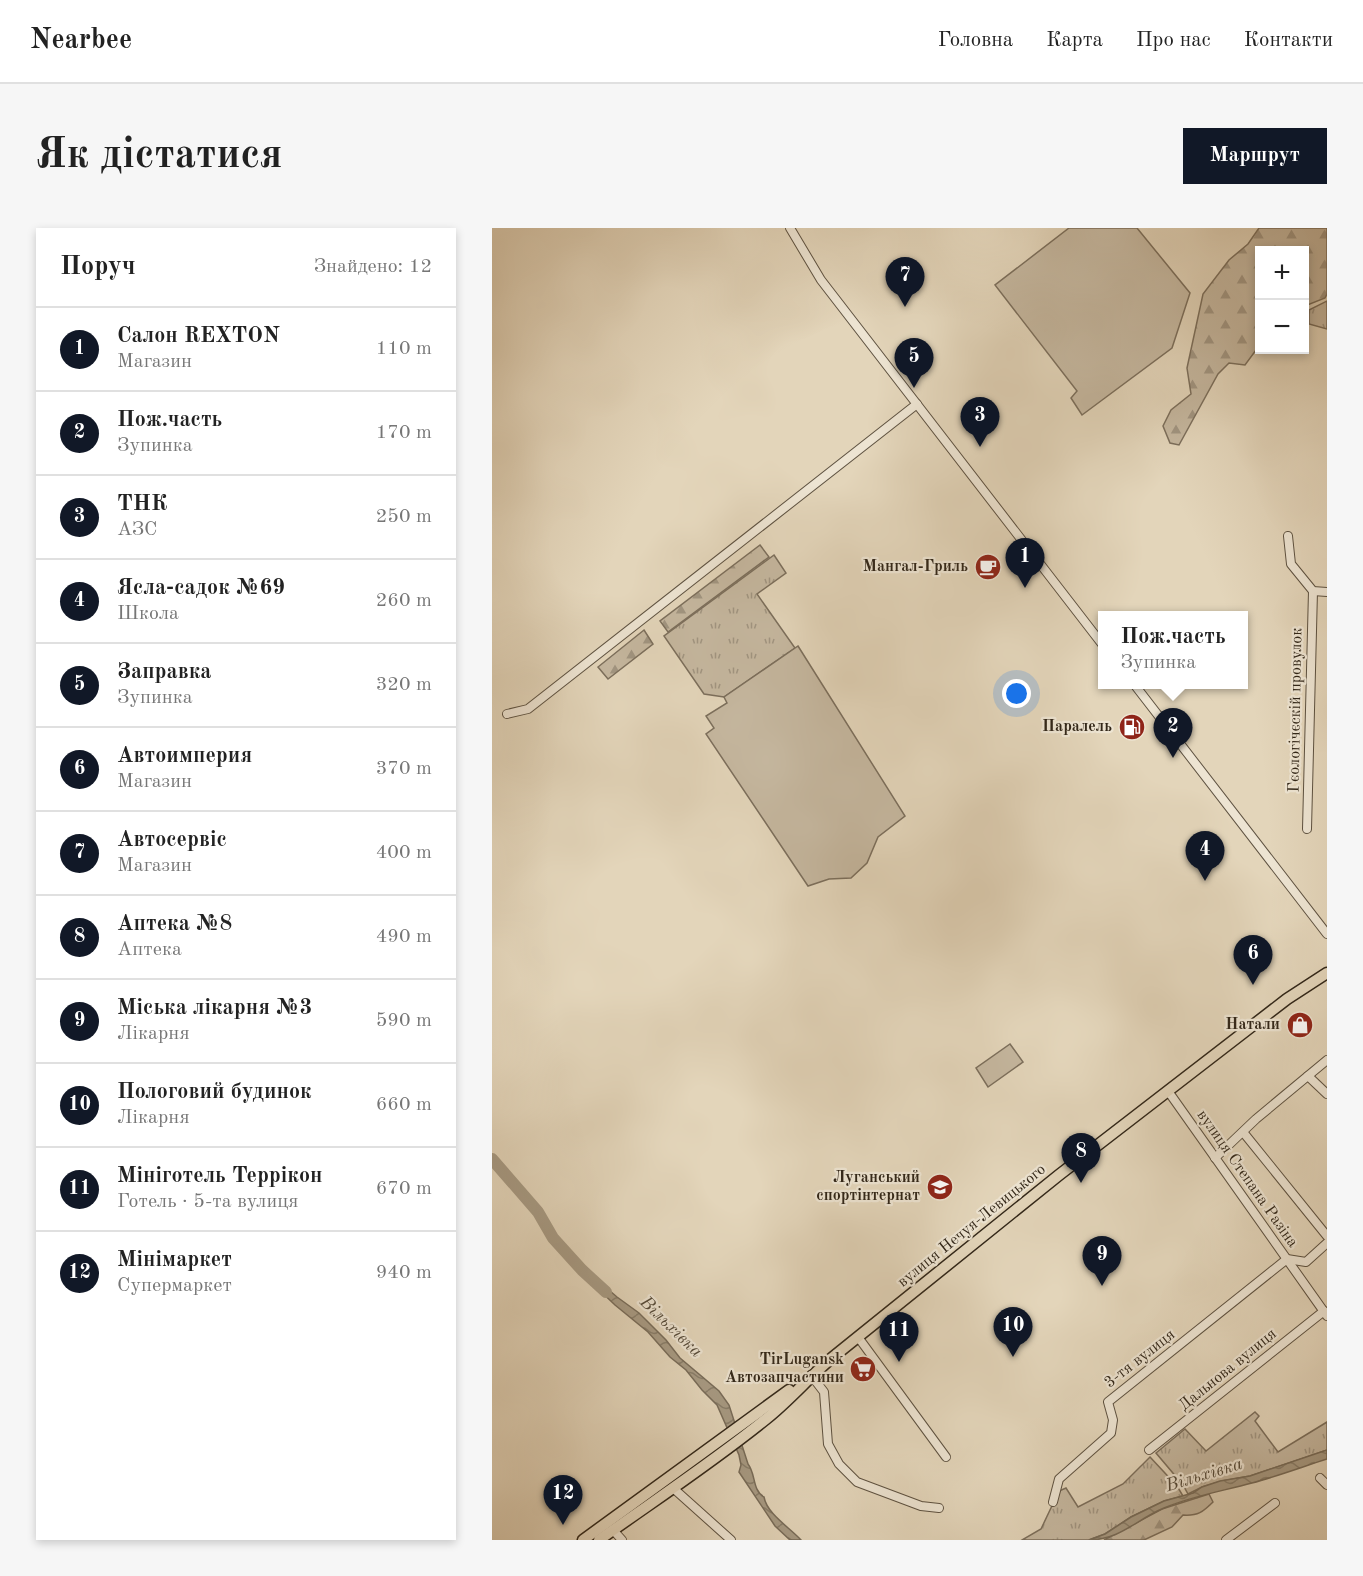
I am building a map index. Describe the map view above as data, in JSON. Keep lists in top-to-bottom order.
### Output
{
  "streets": {
    "main road": ["вулиця Нечуя-Левицького"],
    "street": [
      "Гєологічєскій провулок",
      "вулиця Степана Разіна",
      "3-тя вулиця",
      "Дальнова вулиця"
    ]
  },
  "crossings": [
    ["вулиця Степана Разіна", "вулиця Нечуя-Левицького"],
    ["вулиця Степана Разіна", "3-тя вулиця"],
    ["вулиця Степана Разіна", "Дальнова вулиця"]
  ],
  "water": ["Вільхівка"],
  "places": {
    "cafe": ["Мангал-Гриль"],
    "fuel station": ["Паралель"],
    "shop": ["Натали"],
    "school or university": ["Луганський спортінтернат"],
    "supermarket": ["TirLugansk Автозапчастини"]
  },
  "page": {
    "header": "Nearbee",
    "nav": [
      "Головна",
      "Карта",
      "Про нас",
      "Контакти"
    ],
    "buttons": "Маршрут",
    "title": "Як дістатися",
    "heading": ["Поруч", "Знайдено: 12"],
    "map_buttons": ["+", "−"],
    "pins": [
      "7",
      "5",
      "3",
      "1",
      "2",
      "4",
      "6",
      "8",
      "9",
      "10",
      "11",
      "12"
    ],
    "list": [
      {
        "mark": "1",
        "name": "Салон REXTON",
        "note": "Магазин",
        "value": "110 m"
      },
      {
        "mark": "2",
        "name": "Пож.часть",
        "note": "Зупинка",
        "value": "170 m"
      },
      {
        "mark": "3",
        "name": "ТНК",
        "note": "АЗС",
        "value": "250 m"
      },
      {
        "mark": "4",
        "name": "Ясла-садок №69",
        "note": "Школа",
        "value": "260 m"
      },
      {
        "mark": "5",
        "name": "Заправка",
        "note": "Зупинка",
        "value": "320 m"
      },
      {
        "mark": "6",
        "name": "Автоимперия",
        "note": "Магазин",
        "value": "370 m"
      },
      {
        "mark": "7",
        "name": "Автосервіс",
        "note": "Магазин",
        "value": "400 m"
      },
      {
        "mark": "8",
        "name": "Аптека №8",
        "note": "Аптека",
        "value": "490 m"
      },
      {
        "mark": "9",
        "name": "Міська лікарня №3",
        "note": "Лікарня",
        "value": "590 m"
      },
      {
        "mark": "10",
        "name": "Пологовий будинок",
        "note": "Лікарня",
        "value": "660 m"
      },
      {
        "mark": "11",
        "name": "Мініготель Террікон",
        "note": "Готель · 5-та вулиця",
        "value": "670 m"
      },
      {
        "mark": "12",
        "name": "Мінімаркет",
        "note": "Супермаркет",
        "value": "940 m"
      }
    ],
    "popup": ["Пож.часть", "Зупинка"]
  }
}
